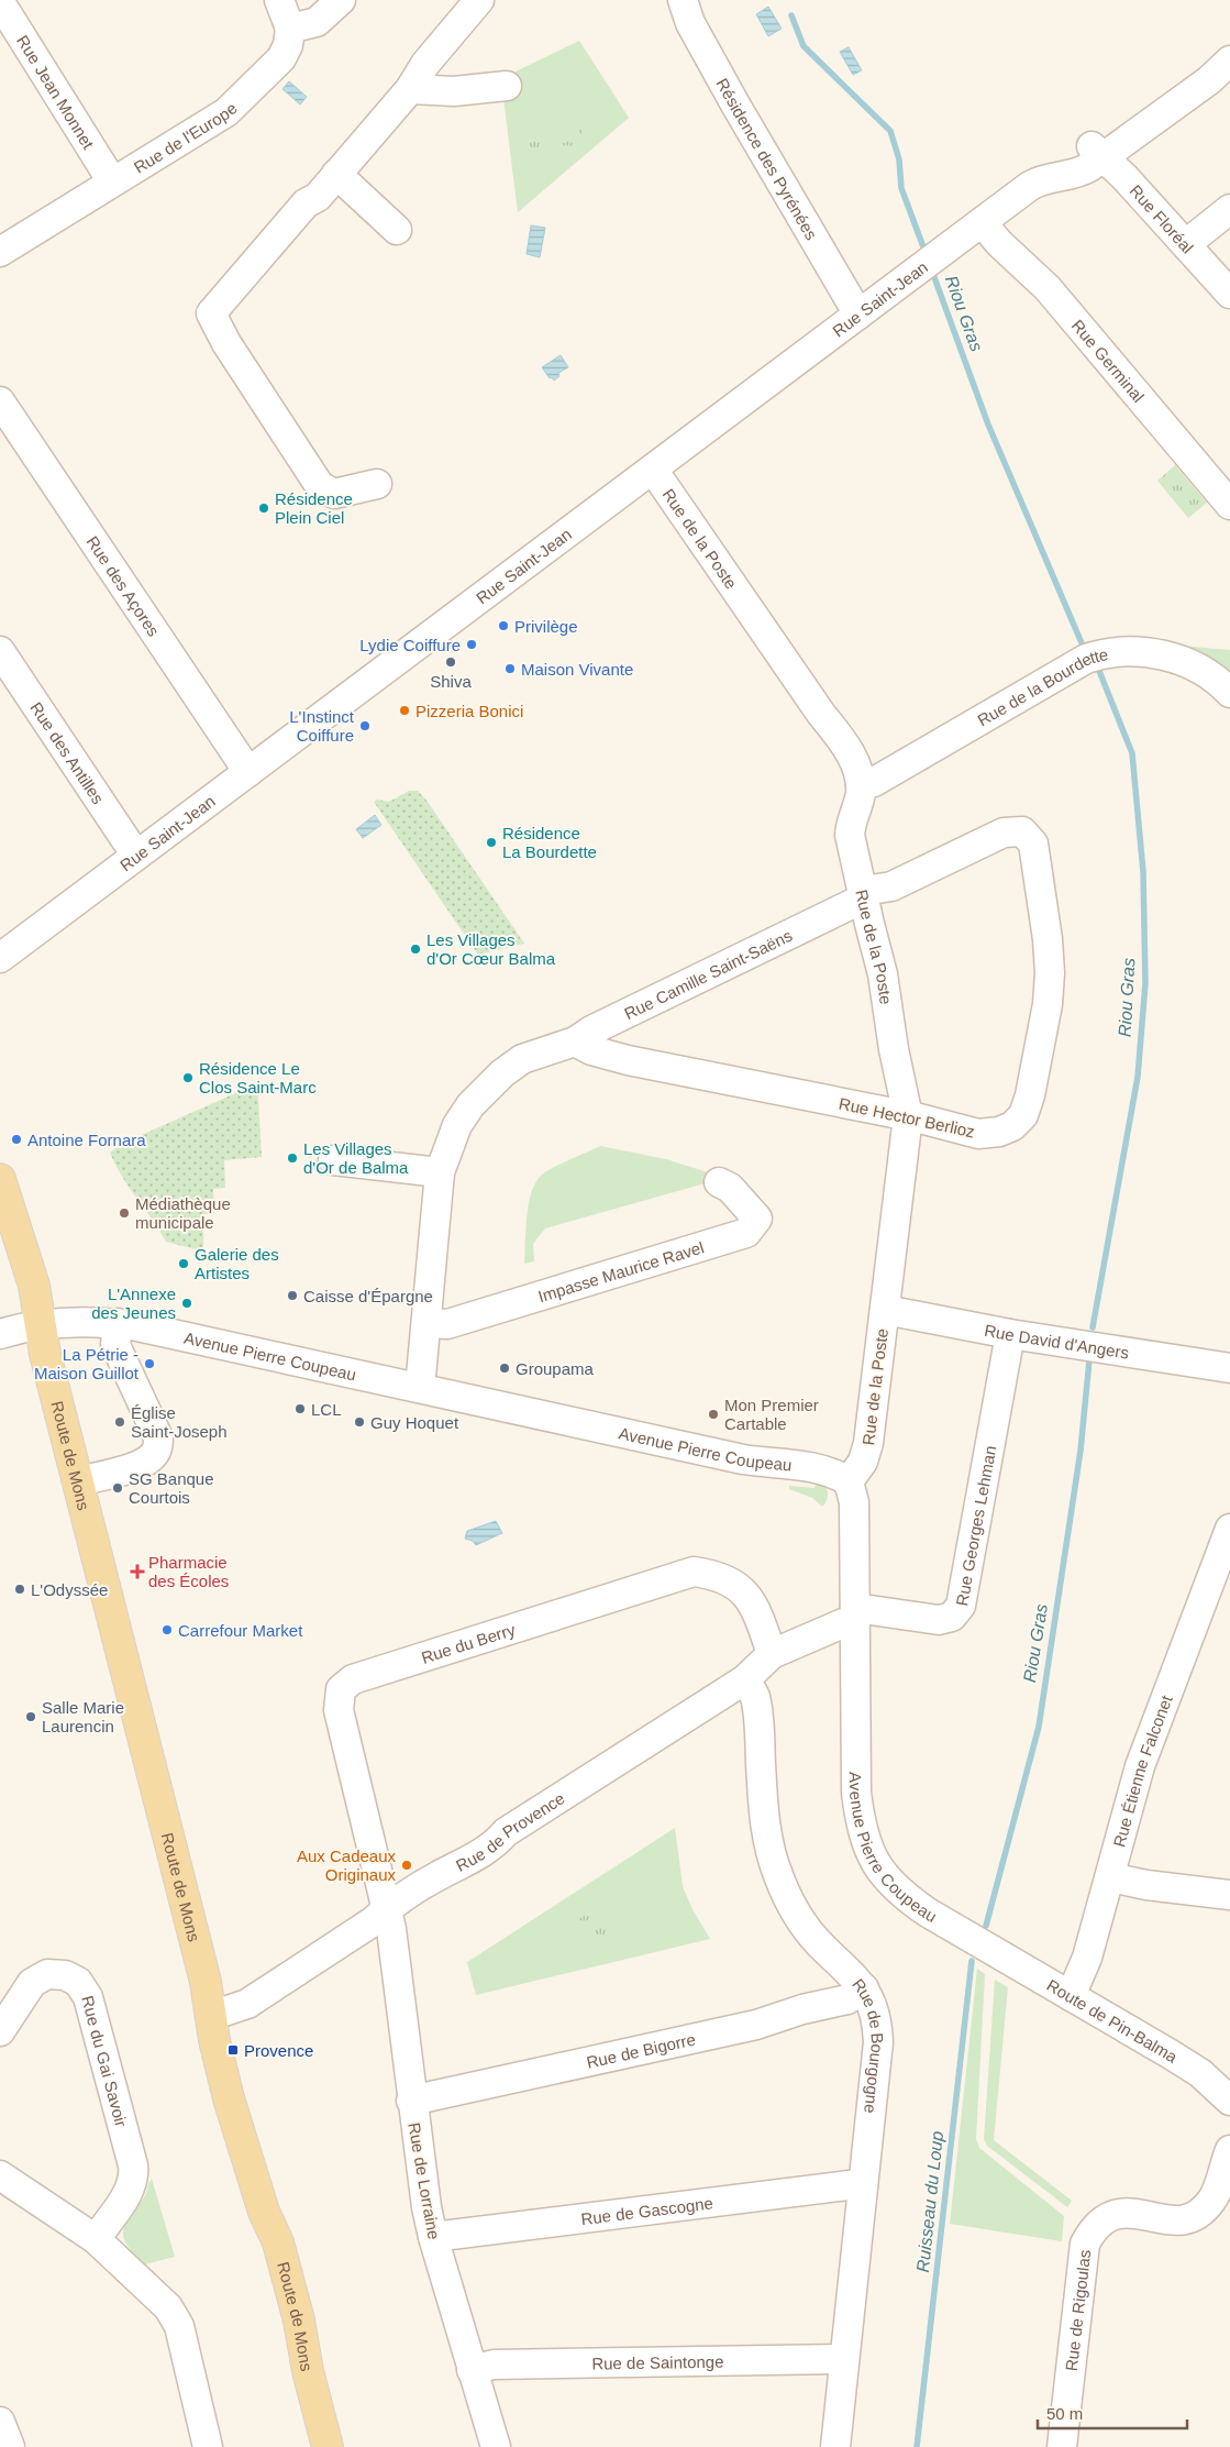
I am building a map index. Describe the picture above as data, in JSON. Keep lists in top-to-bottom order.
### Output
{
  "streets": {
    "main road": ["Route de Mons"],
    "street": [
      "Rue Jean Monnet",
      "Rue de l'Europe",
      "Résidence des Pyrénées",
      "Rue Floréal",
      "Rue Saint-Jean",
      "Rue Germinal",
      "Rue de la Poste",
      "Rue des Açores",
      "Rue de la Bourdette",
      "Rue des Antilles",
      "Rue Camille Saint-Saëns",
      "Rue Hector Berlioz",
      "Impasse Maurice Ravel",
      "Rue David d'Angers",
      "Avenue Pierre Coupeau",
      "Rue Georges Lehman",
      "Rue du Berry",
      "Rue Étienne Falconet",
      "Rue de Provence",
      "Route de Pin-Balma",
      "Rue de Bourgogne",
      "Rue de Bigorre",
      "Rue du Gai Savoir",
      "Rue de Lorraine",
      "Rue de Gascogne",
      "Rue de Rigoulas",
      "Rue de Saintonge"
    ]
  },
  "crossings": [
    ["Rue Jean Monnet", "Rue de l'Europe"],
    ["Résidence des Pyrénées", "Rue Saint-Jean"],
    ["Rue Floréal", "Rue Saint-Jean"],
    ["Rue Saint-Jean", "Rue Germinal"],
    ["Rue Saint-Jean", "Rue de la Poste"],
    ["Rue Saint-Jean", "Rue des Açores"],
    ["Rue Saint-Jean", "Rue des Antilles"],
    ["Rue de la Poste", "Rue de la Bourdette"],
    ["Rue de la Poste", "Rue Camille Saint-Saëns"],
    ["Rue de la Poste", "Rue Hector Berlioz"],
    ["Rue de la Poste", "Rue David d'Angers"],
    ["Rue de la Poste", "Avenue Pierre Coupeau"],
    ["Rue Camille Saint-Saëns", "Rue Hector Berlioz"],
    ["Rue Camille Saint-Saëns", "Impasse Maurice Ravel"],
    ["Rue Camille Saint-Saëns", "Avenue Pierre Coupeau"],
    ["Rue David d'Angers", "Rue Georges Lehman"],
    ["Avenue Pierre Coupeau", "Route de Mons"],
    ["Avenue Pierre Coupeau", "Rue Georges Lehman"],
    ["Avenue Pierre Coupeau", "Rue de Provence"],
    ["Avenue Pierre Coupeau", "Route de Pin-Balma"],
    ["Route de Mons", "Rue de Provence"],
    ["Rue Georges Lehman", "Rue de Provence"],
    ["Rue du Berry", "Rue de Provence"],
    ["Rue du Berry", "Rue de Lorraine"],
    ["Rue Étienne Falconet", "Route de Pin-Balma"],
    ["Rue de Provence", "Rue de Bourgogne"],
    ["Rue de Provence", "Rue de Lorraine"],
    ["Rue de Bourgogne", "Rue de Bigorre"],
    ["Rue de Bourgogne", "Rue de Gascogne"],
    ["Rue de Bourgogne", "Rue de Saintonge"],
    ["Rue de Bigorre", "Rue de Lorraine"],
    ["Rue de Lorraine", "Rue de Gascogne"],
    ["Rue de Lorraine", "Rue de Saintonge"]
  ],
  "water": ["Riou Gras", "Ruisseau du Loup"],
  "places": {
    "other": [
      "Résidence Plein Ciel",
      "Privilège",
      "Lydie Coiffure",
      "Shiva",
      "Maison Vivante",
      "Pizzeria Bonici",
      "L'Instinct Coiffure",
      "Résidence La Bourdette",
      "Les Villages d'Or Cœur Balma",
      "Résidence Le Clos Saint-Marc",
      "Antoine Fornara",
      "Les Villages d'Or de Balma",
      "Médiathèque municipale",
      "Galerie des Artistes",
      "Caisse d'Épargne",
      "L'Annexe des Jeunes",
      "La Pétrie - Maison Guillot",
      "Groupama",
      "LCL",
      "Mon Premier Cartable",
      "Église Saint-Joseph",
      "Guy Hoquet",
      "SG Banque Courtois",
      "L'Odyssée",
      "Carrefour Market",
      "Salle Marie Laurencin",
      "Aux Cadeaux Originaux"
    ],
    "health": ["Pharmacie des Écoles"],
    "transit": ["Provence"]
  },
  "scale_bar": "50 m"
}
